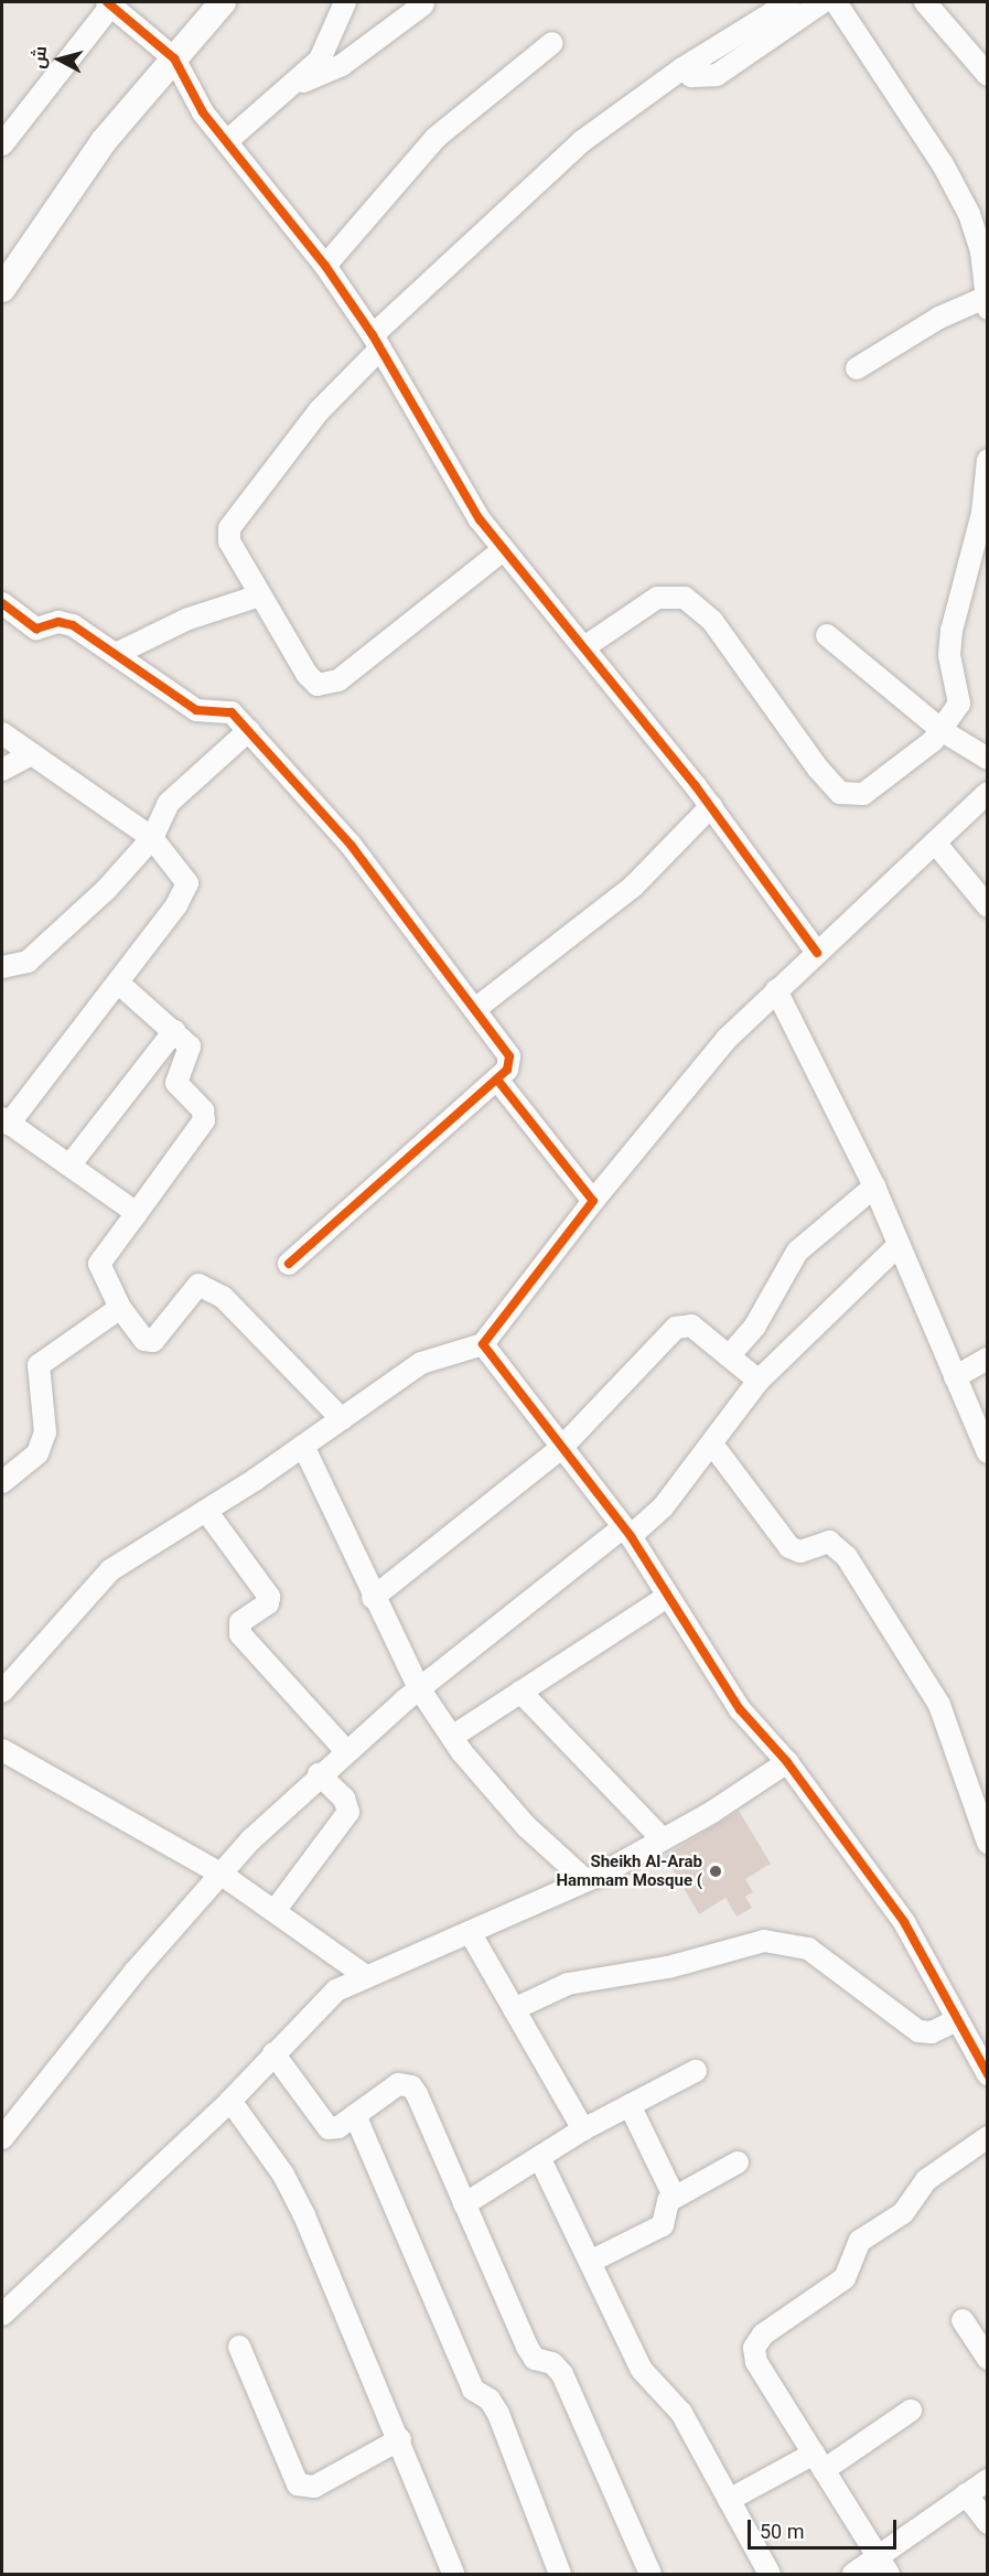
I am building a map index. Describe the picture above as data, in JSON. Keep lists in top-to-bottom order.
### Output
{
  "places": ["Sheikh Al-Arab Hammam Mosque ("],
  "scale_bar": "50 m",
  "north": "left"
}
